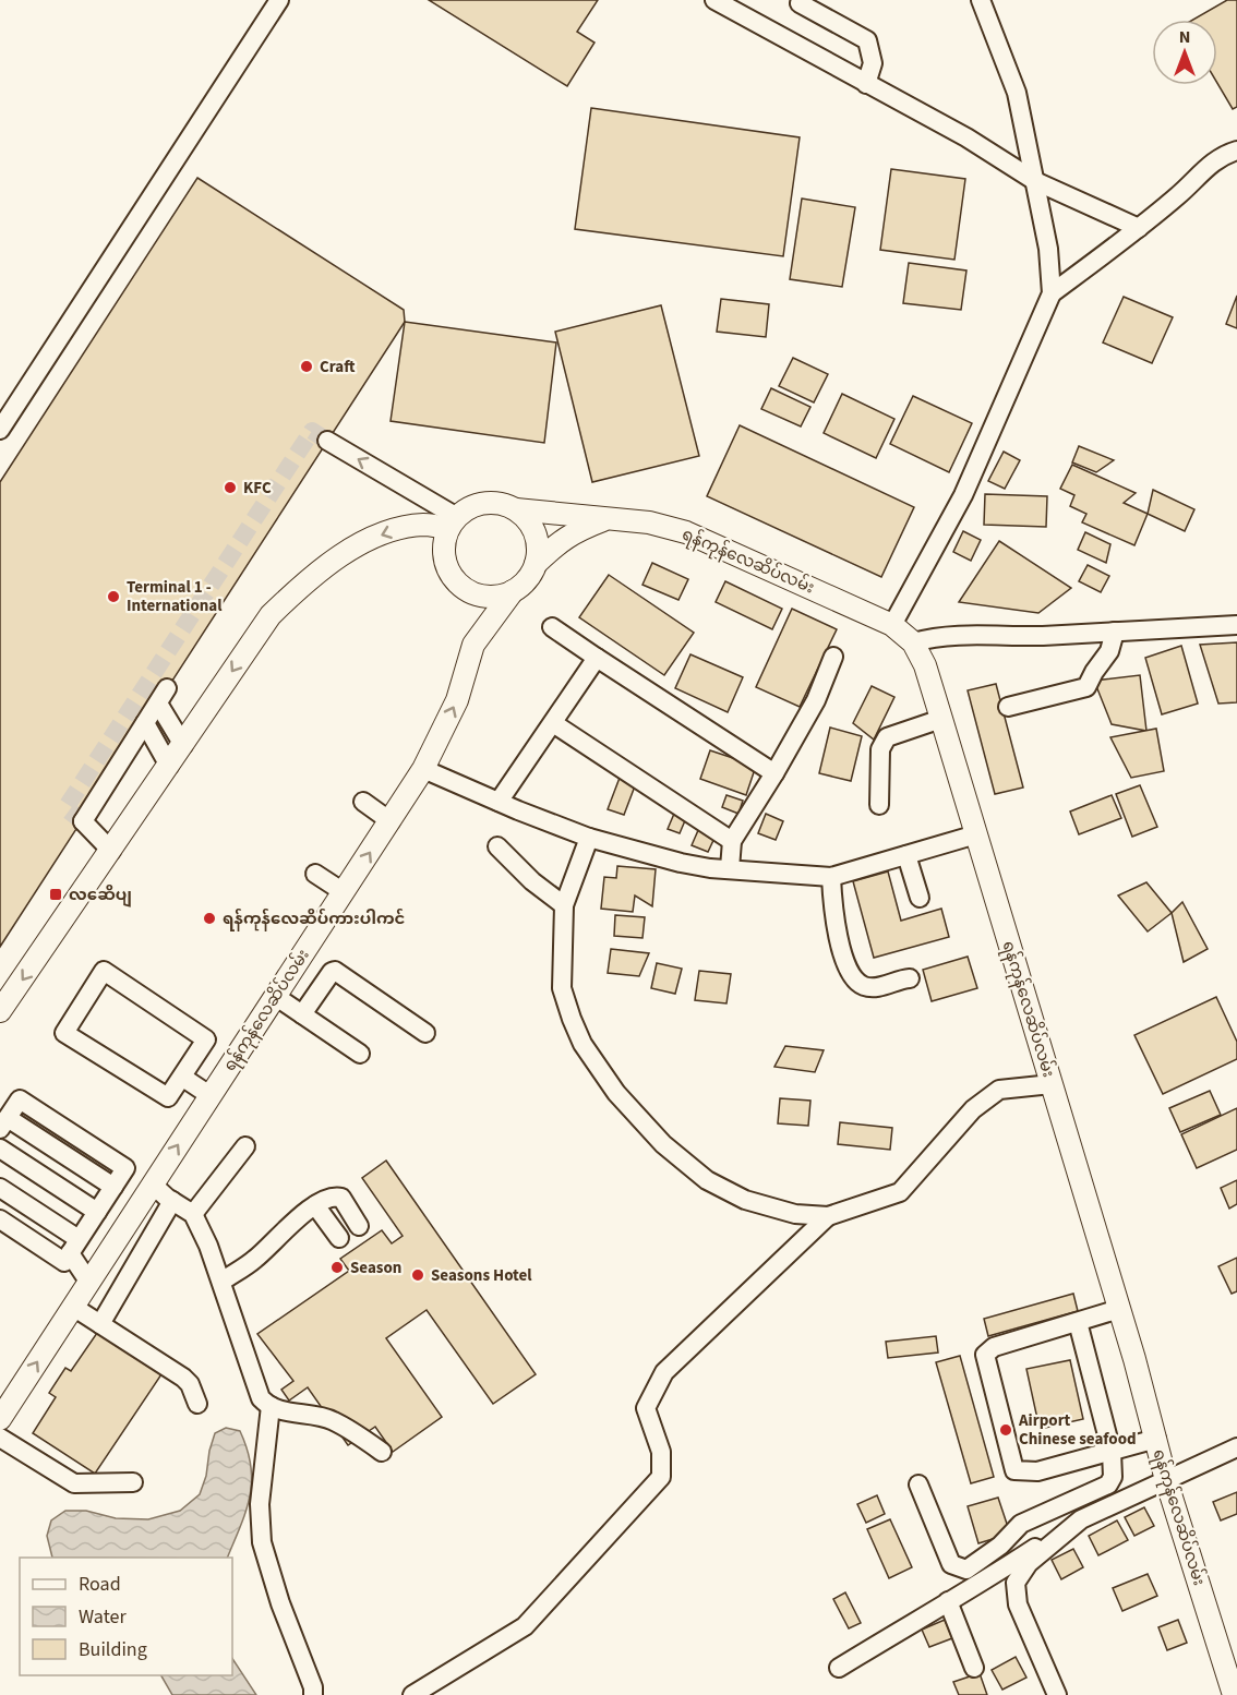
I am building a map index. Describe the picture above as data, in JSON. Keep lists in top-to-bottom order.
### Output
{
  "streets": {
    "main road": ["ရန်ကုန်လေဆိပ်လမ်း"]
  },
  "places": {
    "other": [
      "Craft",
      "KFC",
      "Terminal 1 - International",
      "ရန်ကုန်လေဆိပ်ကားပါကင်",
      "Season",
      "Seasons Hotel",
      "Airport Chinese seafood"
    ],
    "transit": ["လဆေိပျ"]
  },
  "legend": ["Road", "Water", "Building"],
  "north": "top"
}
